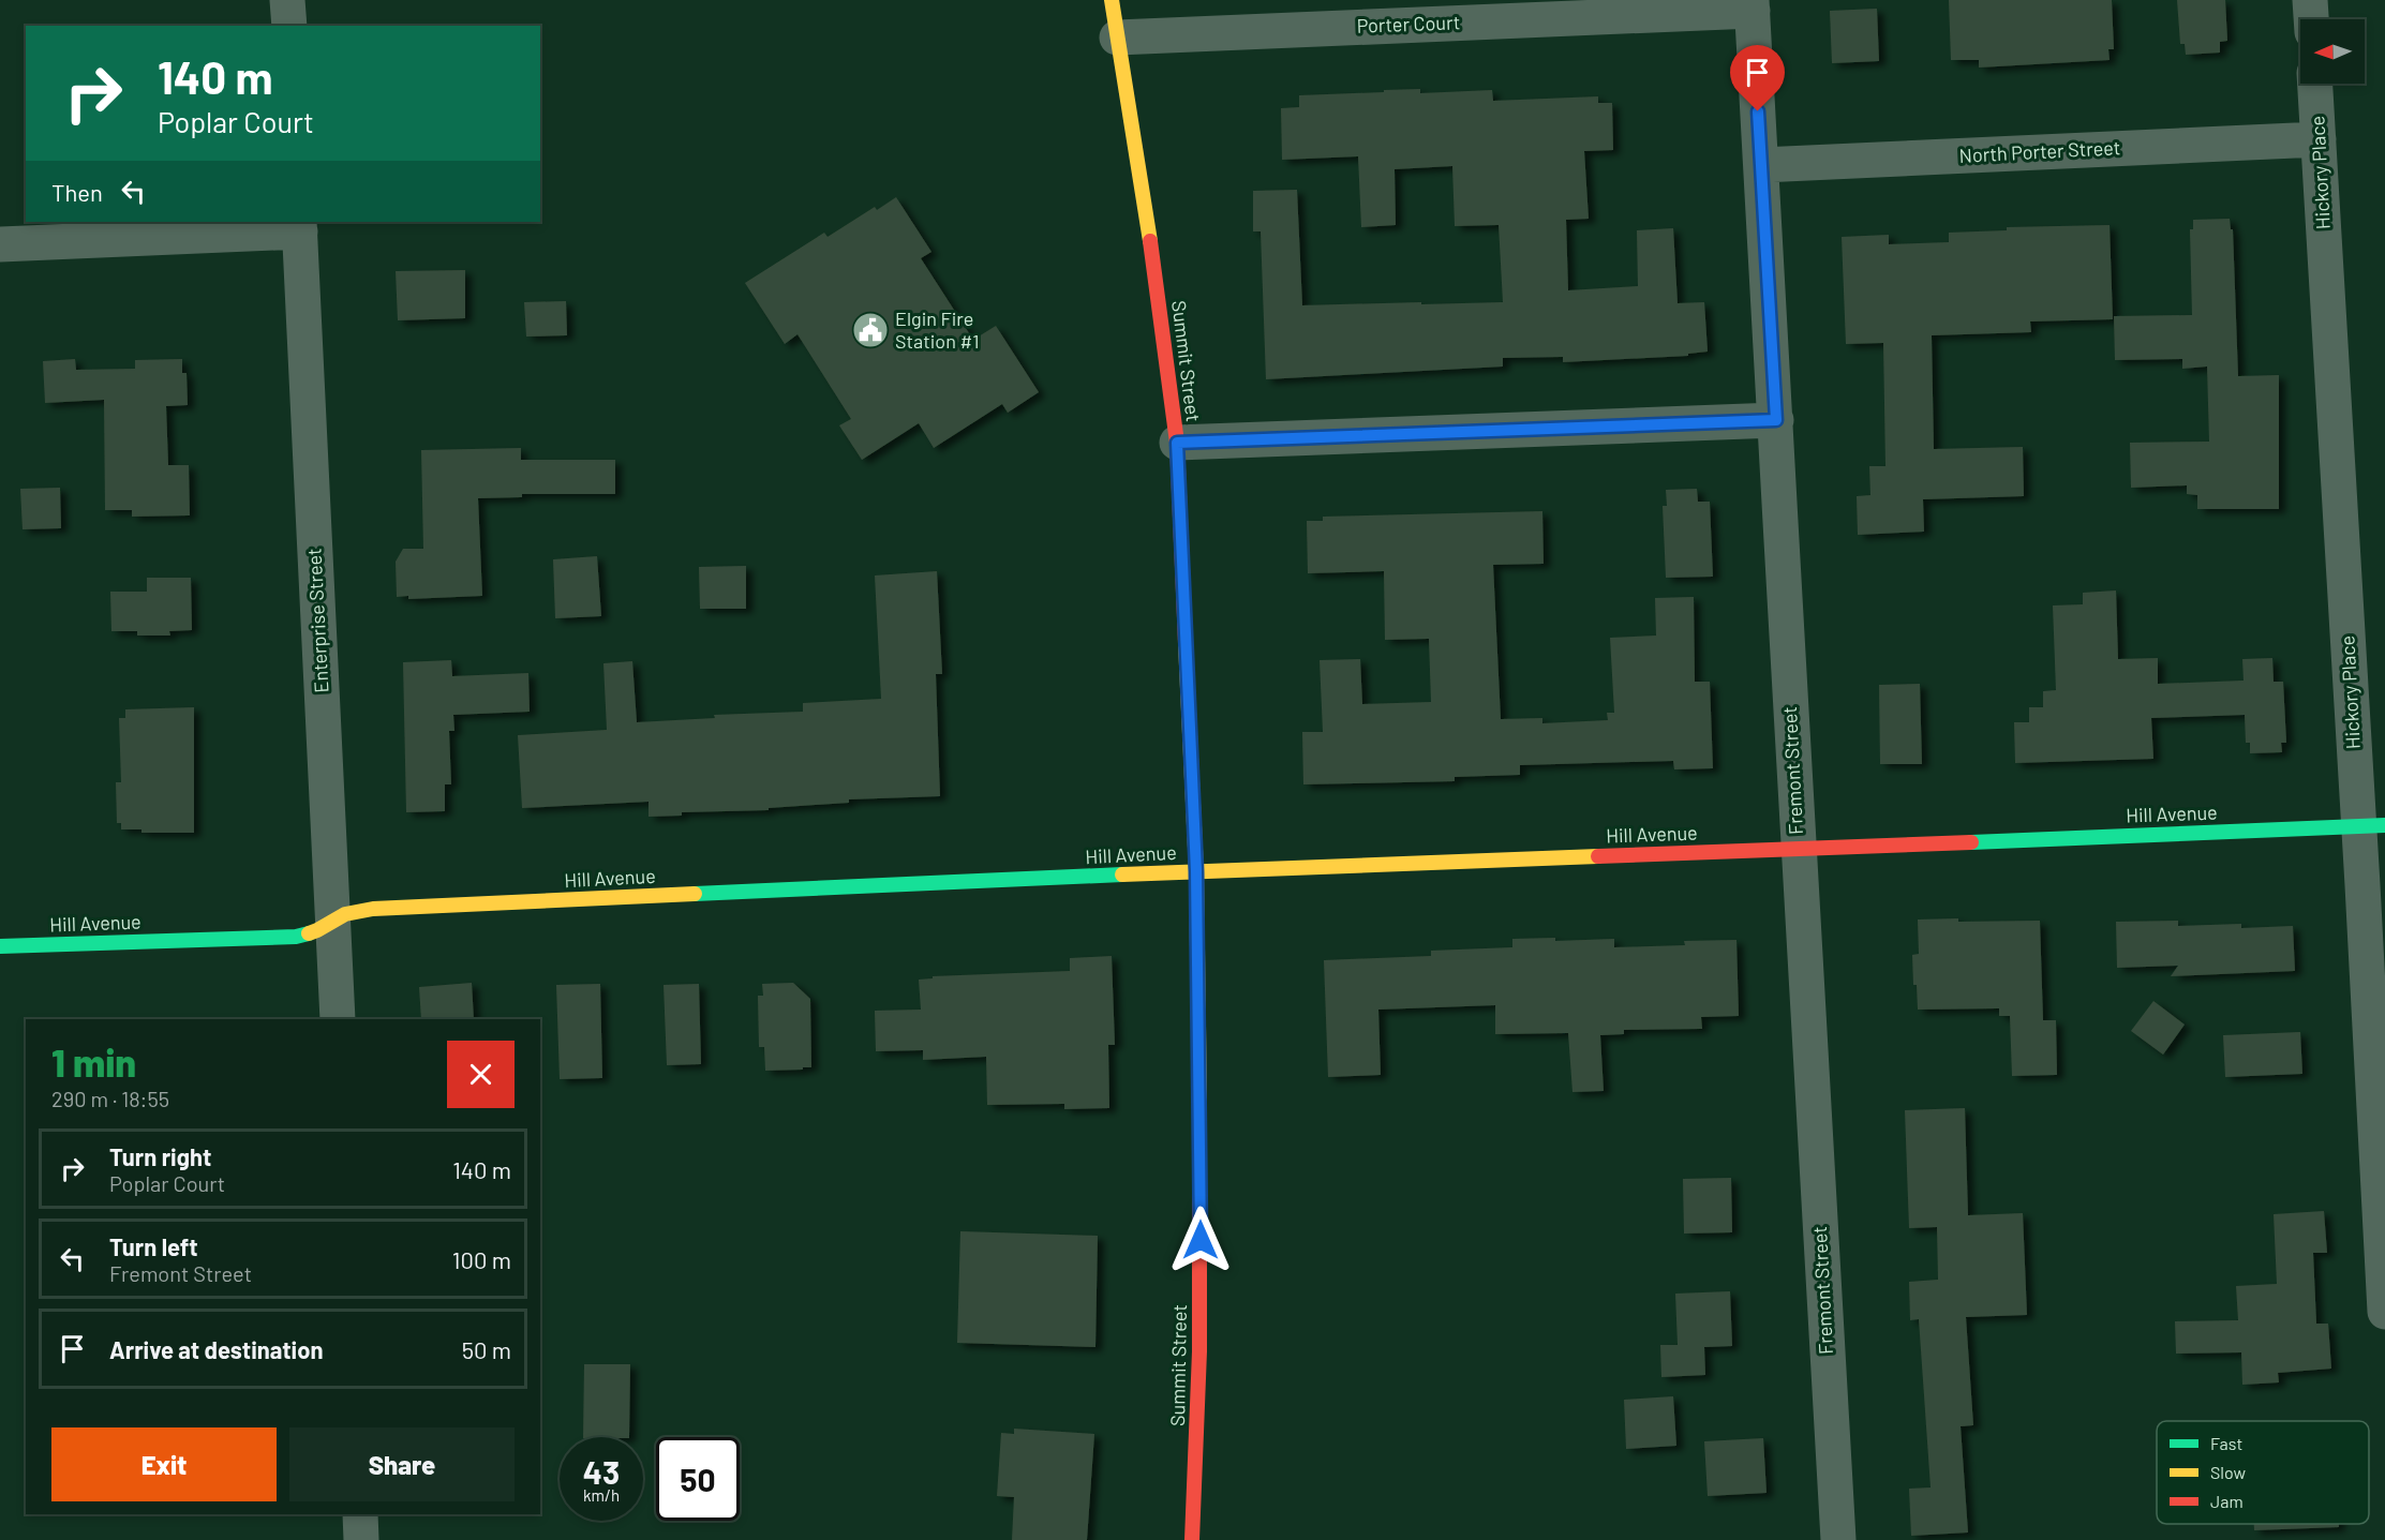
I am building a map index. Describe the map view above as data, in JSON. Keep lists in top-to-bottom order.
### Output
{
  "streets": {
    "street": [
      "Porter Court",
      "North Porter Street",
      "Hickory Place",
      "Summit Street",
      "Enterprise Street",
      "Fremont Street",
      "Hill Avenue"
    ]
  },
  "crossings": [
    ["Porter Court", "Summit Street"],
    ["Porter Court", "Fremont Street"],
    ["North Porter Street", "Hickory Place"],
    ["North Porter Street", "Fremont Street"],
    ["Hickory Place", "Hill Avenue"],
    ["Summit Street", "Hill Avenue"],
    ["Enterprise Street", "Hill Avenue"],
    ["Fremont Street", "Hill Avenue"]
  ],
  "places": {
    "public building": ["Elgin Fire Station #1"]
  },
  "legend": ["Fast", "Slow", "Jam"],
  "north": "left",
  "page": {
    "turn": ["140 m", "Poplar Court"],
    "then": "Then",
    "heading": ["1 min", "290 m · 18:55"],
    "list": [
      {
        "name": "Turn right",
        "note": "Poplar Court",
        "value": "140 m"
      },
      {
        "name": "Turn left",
        "note": "Fremont Street",
        "value": "100 m"
      },
      {
        "name": "Arrive at destination",
        "value": "50 m"
      }
    ],
    "buttons": ["Exit", "Share"],
    "speed": "43 km/h",
    "limit": "50"
  }
}
